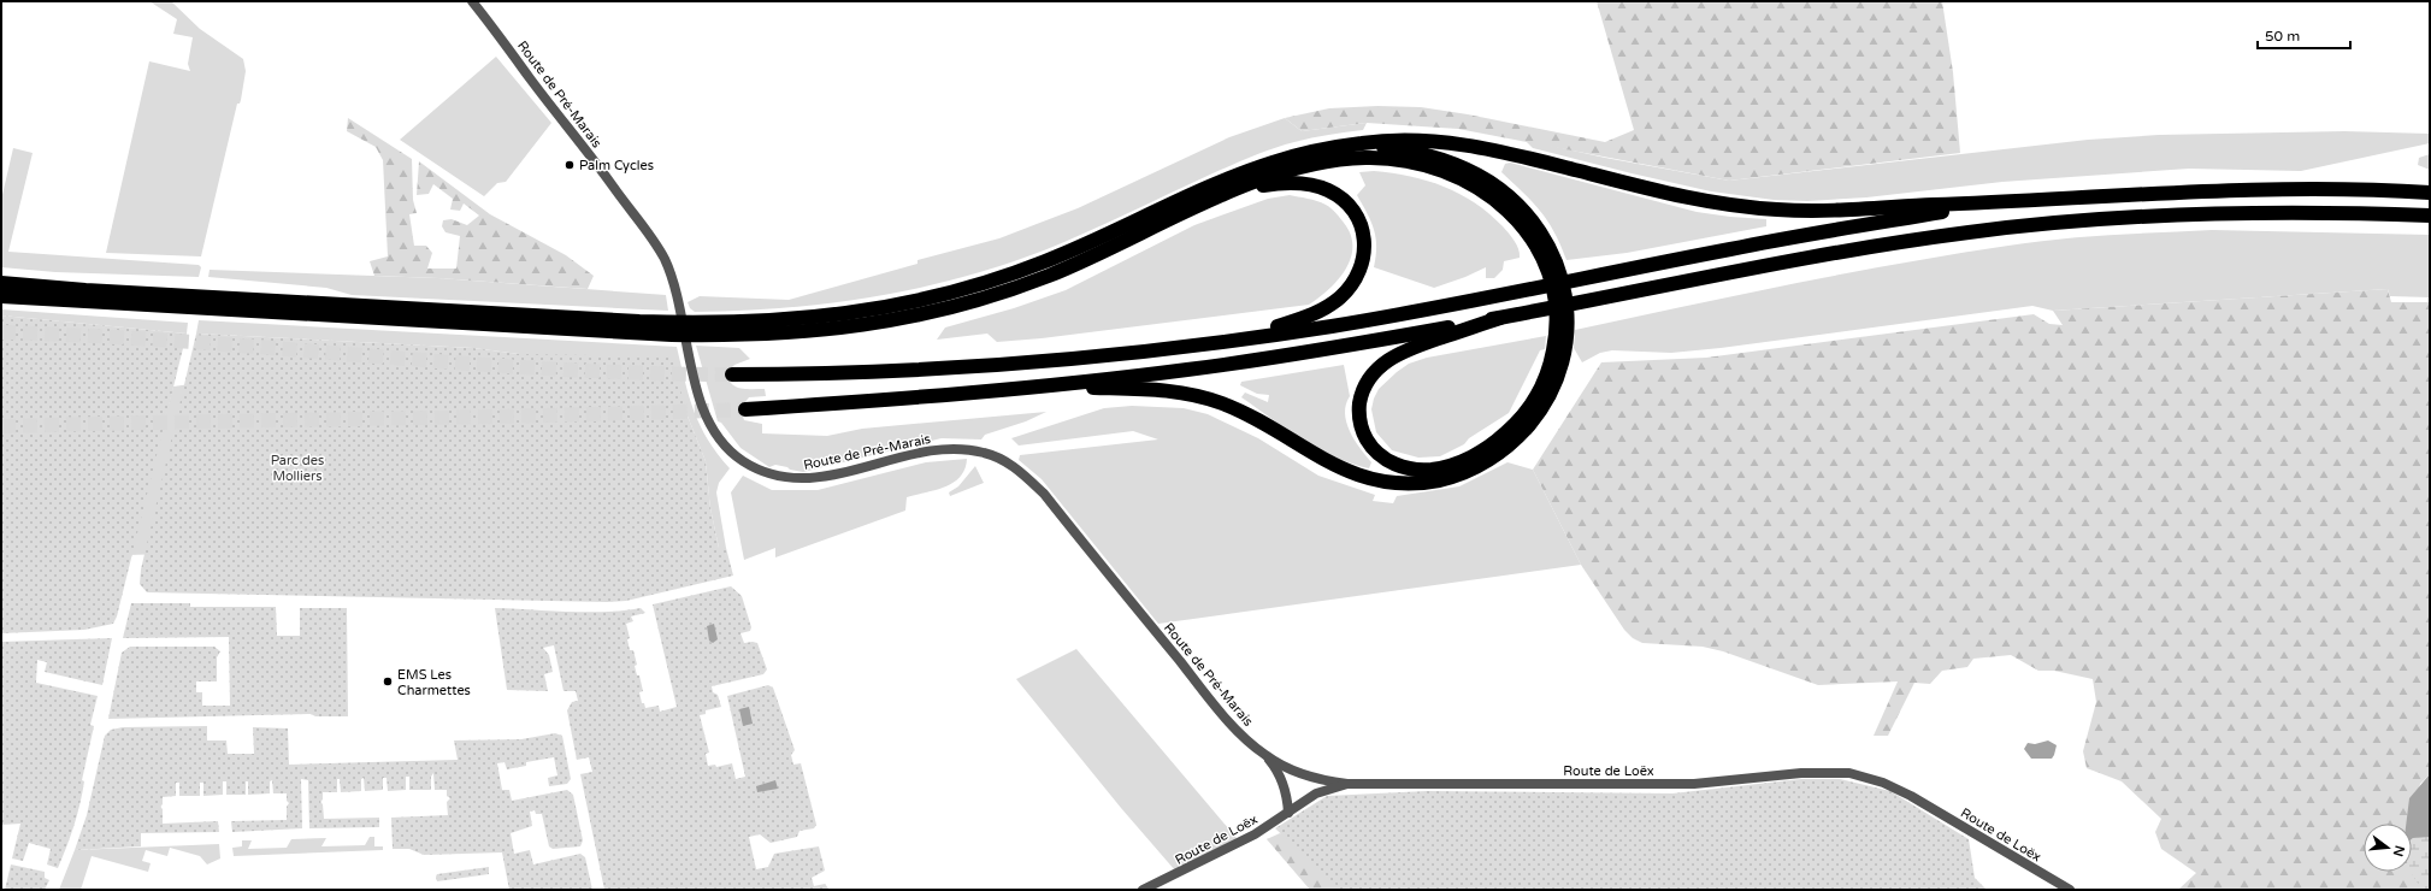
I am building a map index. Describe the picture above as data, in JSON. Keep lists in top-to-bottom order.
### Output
{
  "streets": {
    "street": ["Route de Pré-Marais", "Route de Loëx"]
  },
  "parks": ["Parc des Molliers"],
  "places": ["Palm Cycles", "EMS Les Charmettes"],
  "scale_bar": "50 m",
  "north": "right"
}
